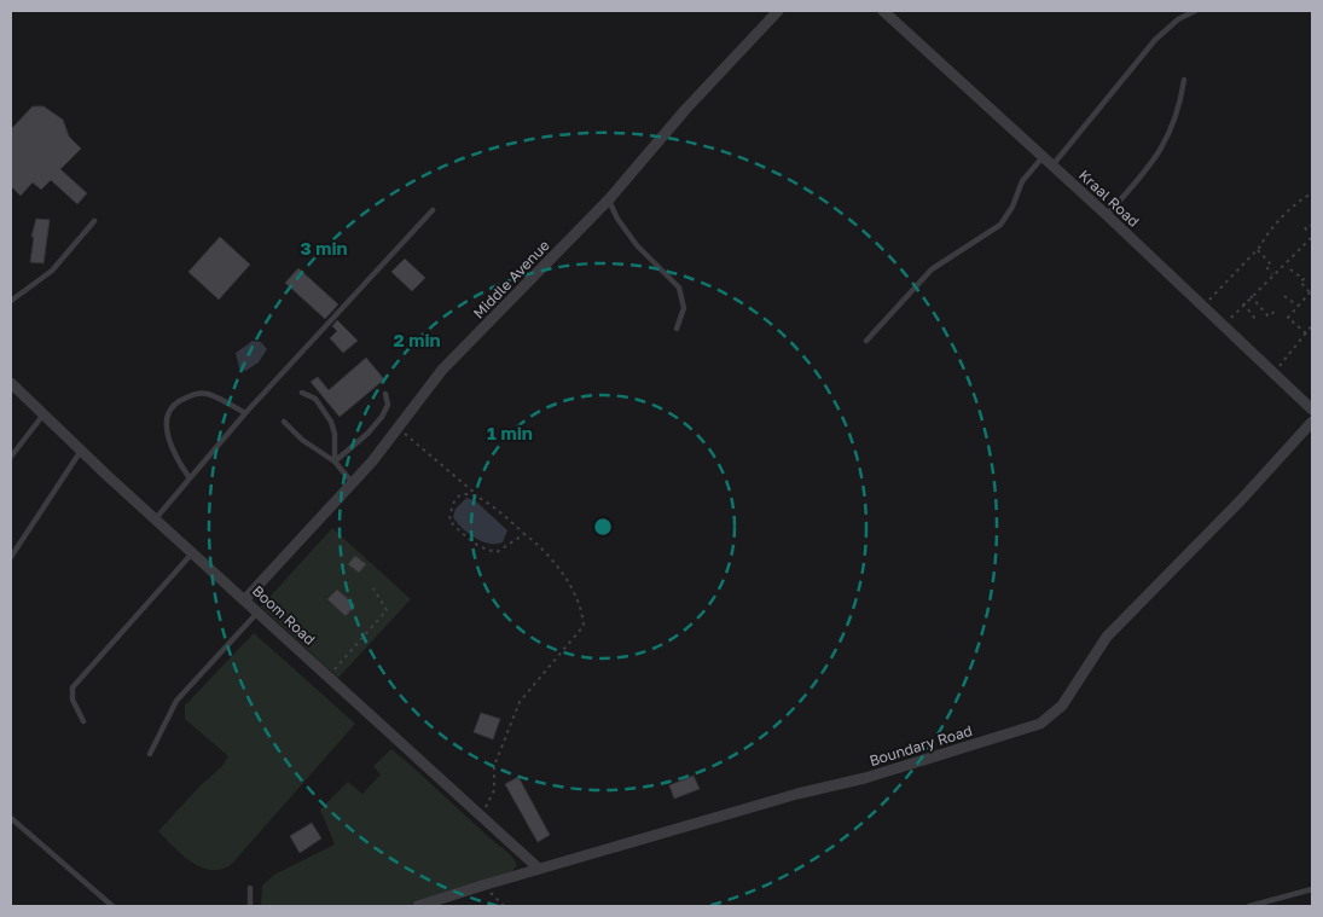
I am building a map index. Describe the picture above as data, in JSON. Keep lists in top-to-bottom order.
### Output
{
  "streets": {
    "street": [
      "Kraal Road",
      "Middle Avenue",
      "Boom Road",
      "Boundary Road"
    ]
  },
  "crossings": [
    ["Middle Avenue", "Boom Road"],
    ["Boom Road", "Boundary Road"]
  ],
  "rings": ["3 min", "2 min", "1 min"]
}
